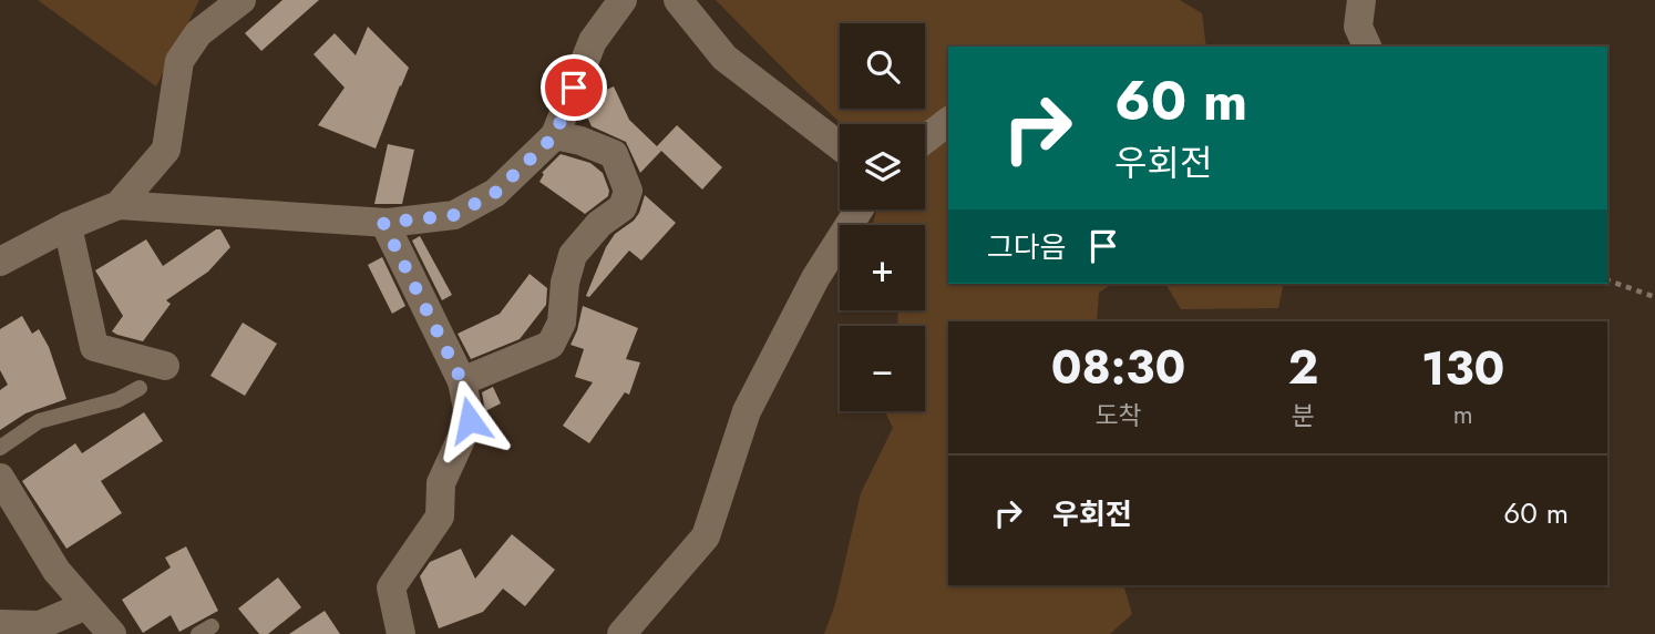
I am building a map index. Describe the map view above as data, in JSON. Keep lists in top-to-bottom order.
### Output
{
  "page": {
    "map_buttons": ["+", "−"],
    "turn": ["60 m", "우회전"],
    "then": "그다음",
    "eta": [
      "08:30",
      "도착",
      "2",
      "분",
      "130",
      "m"
    ],
    "list": [
      {
        "name": "우회전",
        "value": "60 m"
      }
    ]
  }
}
